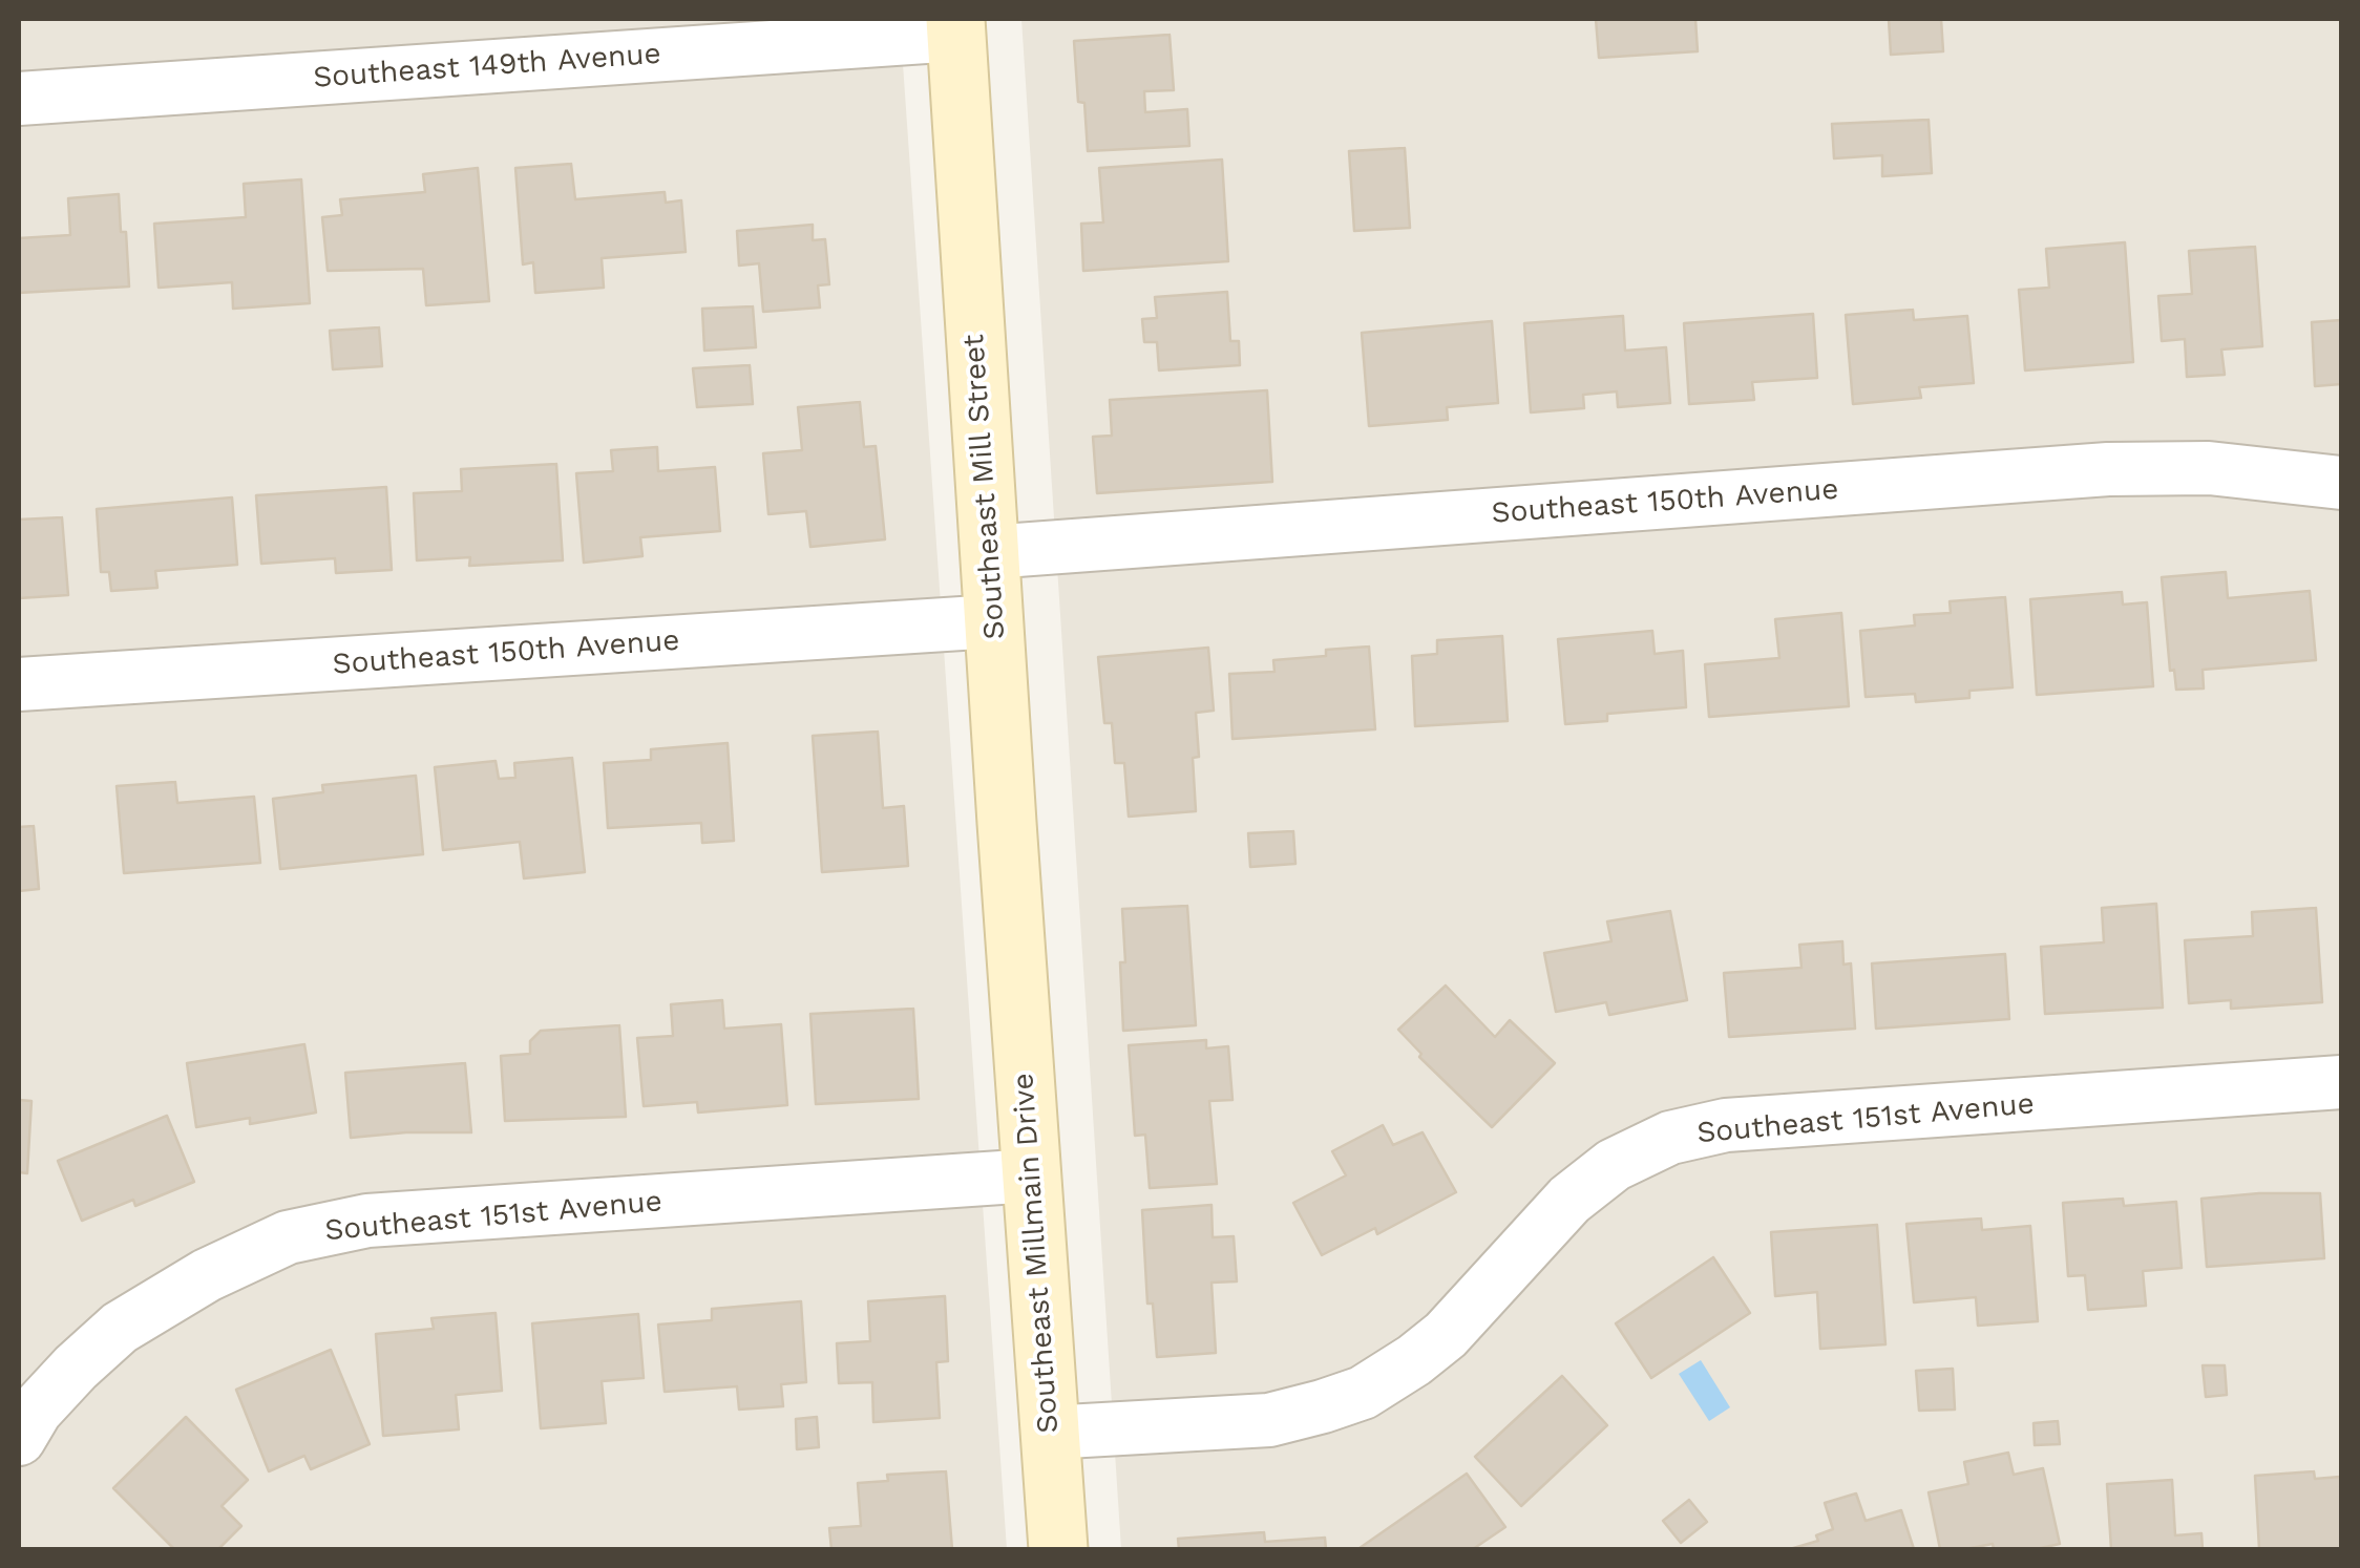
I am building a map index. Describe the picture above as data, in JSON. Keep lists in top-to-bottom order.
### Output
{
  "streets": {
    "street": [
      "Southeast 149th Avenue",
      "Southeast Mill Street",
      "Southeast 150th Avenue",
      "Southeast 151st Avenue",
      "Southeast Millmain Drive"
    ]
  },
  "crossings": [
    ["Southeast 149th Avenue", "Southeast Mill Street"],
    ["Southeast Mill Street", "Southeast 150th Avenue"],
    ["Southeast Mill Street", "Southeast Millmain Drive"],
    ["Southeast 151st Avenue", "Southeast Millmain Drive"]
  ]
}
